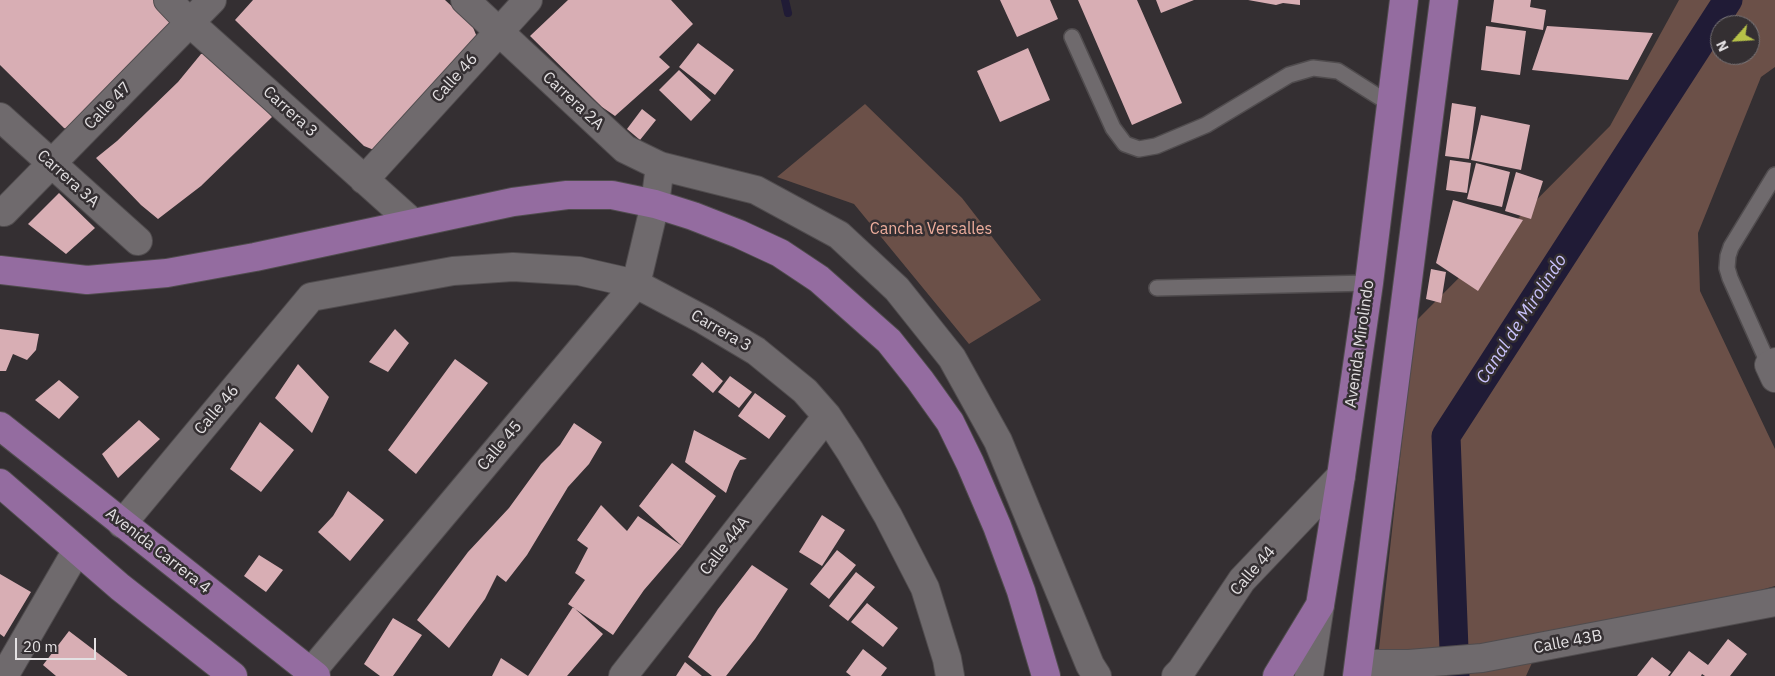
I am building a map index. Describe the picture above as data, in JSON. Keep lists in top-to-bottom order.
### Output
{
  "streets": {
    "main road": ["Avenida Mirolindo", "Avenida Carrera 4"],
    "street": [
      "Calle 46",
      "Carrera 2A",
      "Calle 47",
      "Carrera 3",
      "Carrera 3A",
      "Calle 45",
      "Calle 44A",
      "Calle 44",
      "Calle 43B"
    ]
  },
  "crossings": [
    ["Calle 46", "Carrera 2A"],
    ["Calle 46", "Carrera 3"],
    ["Calle 46", "Avenida Carrera 4"],
    ["Calle 47", "Carrera 3"],
    ["Calle 47", "Carrera 3A"],
    ["Carrera 3", "Calle 45"],
    ["Carrera 3", "Calle 44A"],
    ["Avenida Mirolindo", "Calle 44"],
    ["Calle 45", "Avenida Carrera 4"]
  ],
  "water": ["Canal de Mirolindo"],
  "parks": ["Cancha Versalles"],
  "scale_bar": "20 m",
  "north": "bottom left"
}
